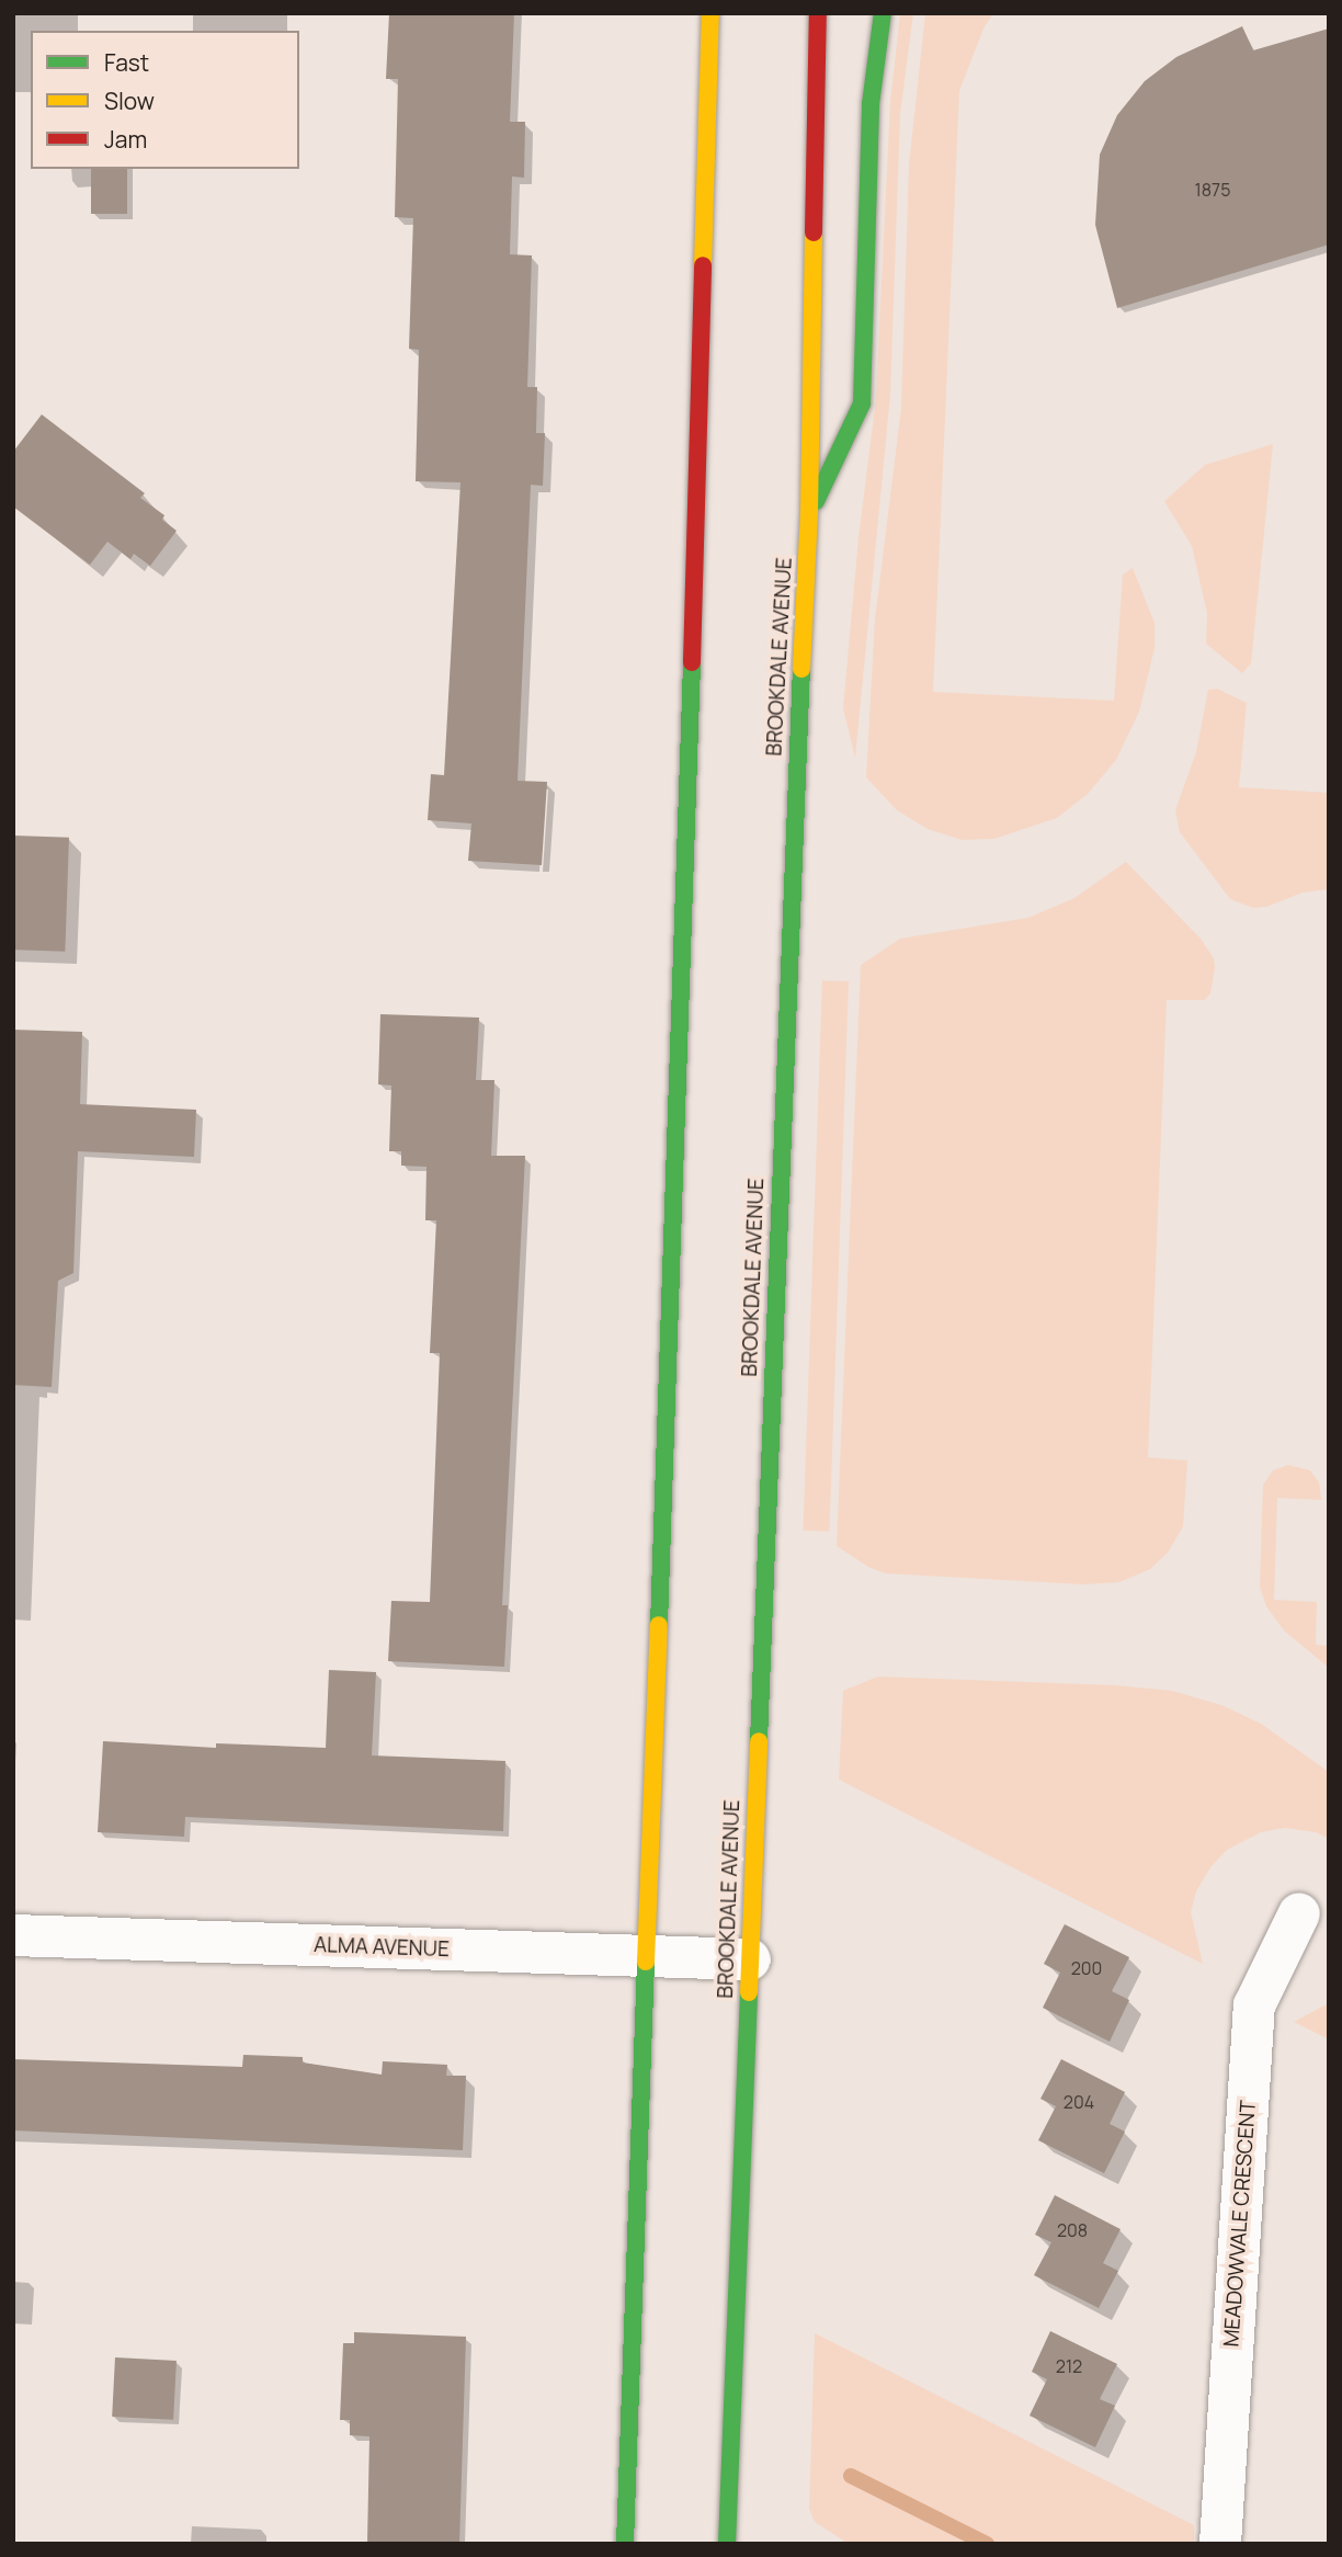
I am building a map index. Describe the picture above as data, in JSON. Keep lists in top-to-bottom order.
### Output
{
  "streets": {
    "main road": ["BROOKDALE AVENUE"],
    "street": ["ALMA AVENUE", "MEADOWVALE CRESCENT"]
  },
  "crossings": [
    ["BROOKDALE AVENUE", "ALMA AVENUE"]
  ],
  "house_numbers": [
    "1875",
    "200",
    "204",
    "208",
    "212"
  ],
  "legend": ["Fast", "Slow", "Jam"]
}
